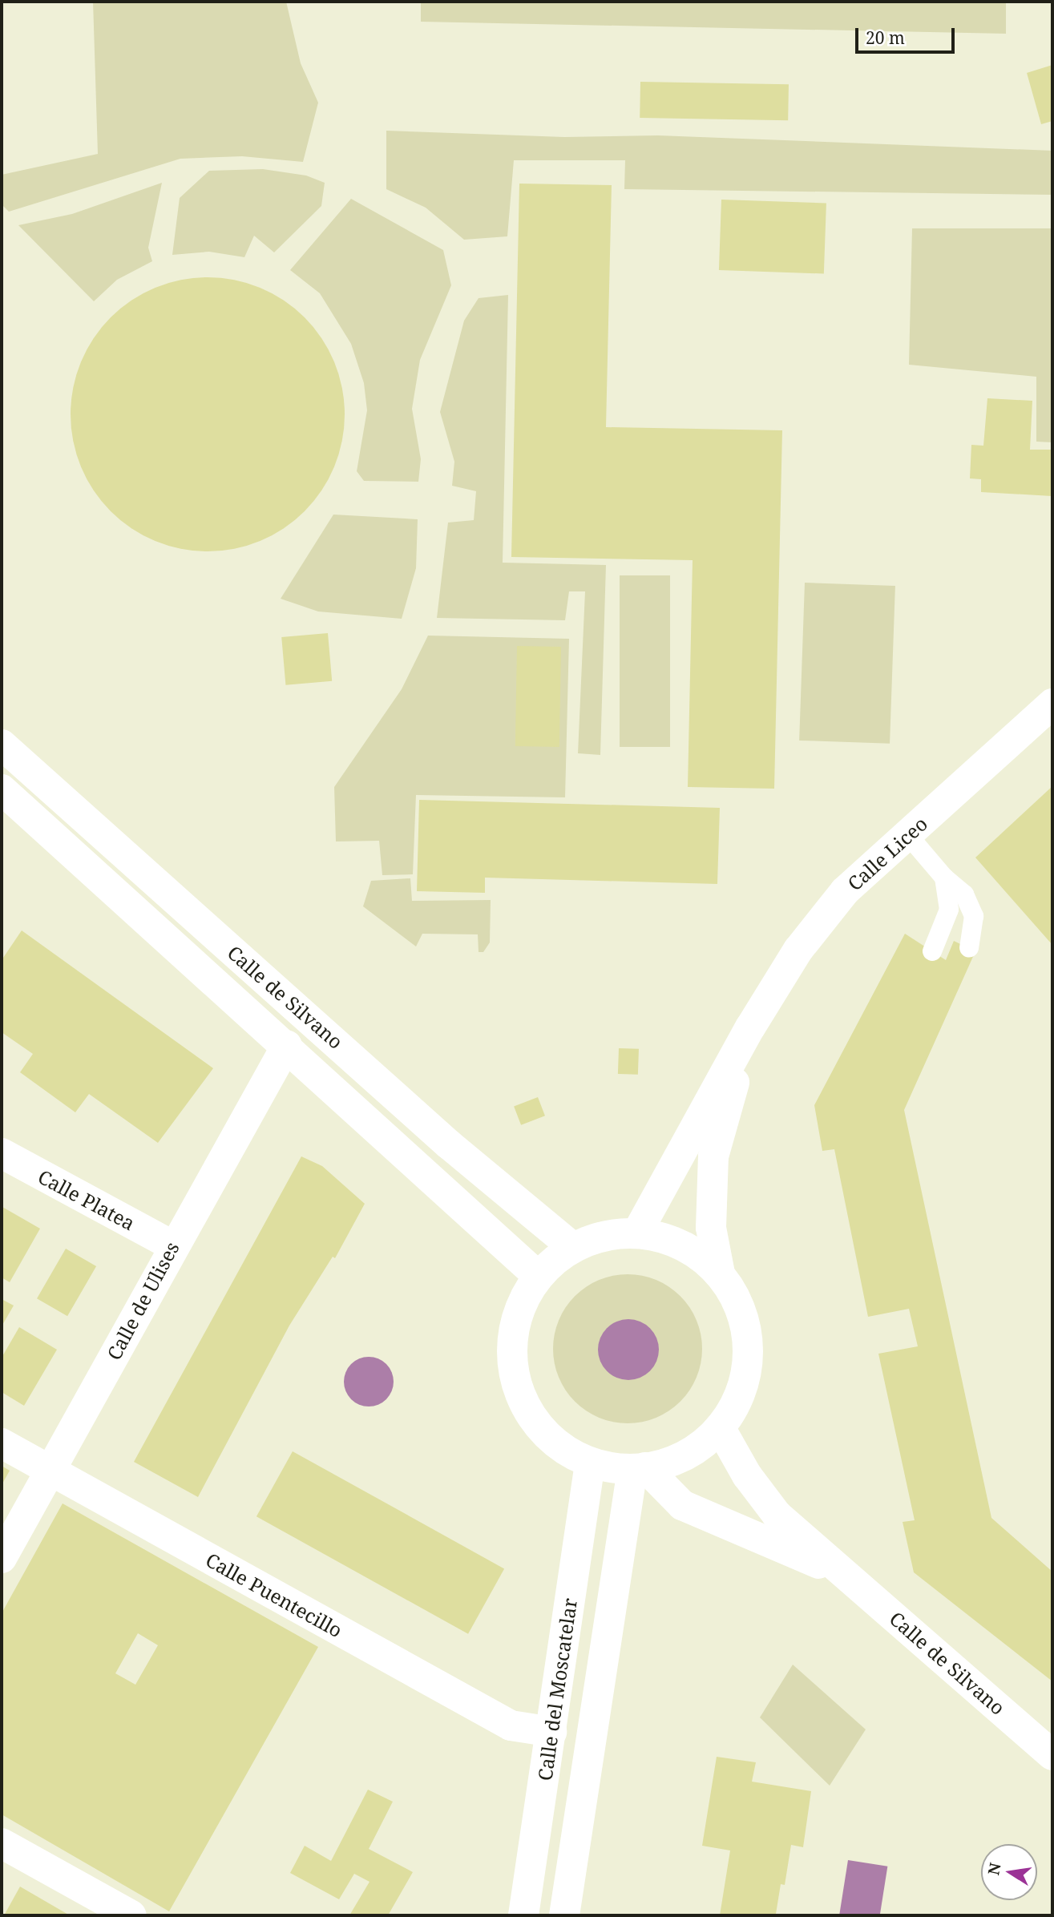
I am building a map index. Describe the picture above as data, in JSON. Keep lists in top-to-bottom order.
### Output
{
  "streets": {
    "street": [
      "Calle Liceo",
      "Calle de Silvano",
      "Calle Platea",
      "Calle de Ulises",
      "Calle Puentecillo",
      "Calle del Moscatelar"
    ]
  },
  "crossings": [
    ["Calle de Silvano", "Calle de Ulises"],
    ["Calle de Silvano", "Calle del Moscatelar"],
    ["Calle Platea", "Calle de Ulises"],
    ["Calle de Ulises", "Calle Puentecillo"],
    ["Calle Puentecillo", "Calle del Moscatelar"]
  ],
  "scale_bar": "20 m",
  "north": "left"
}
